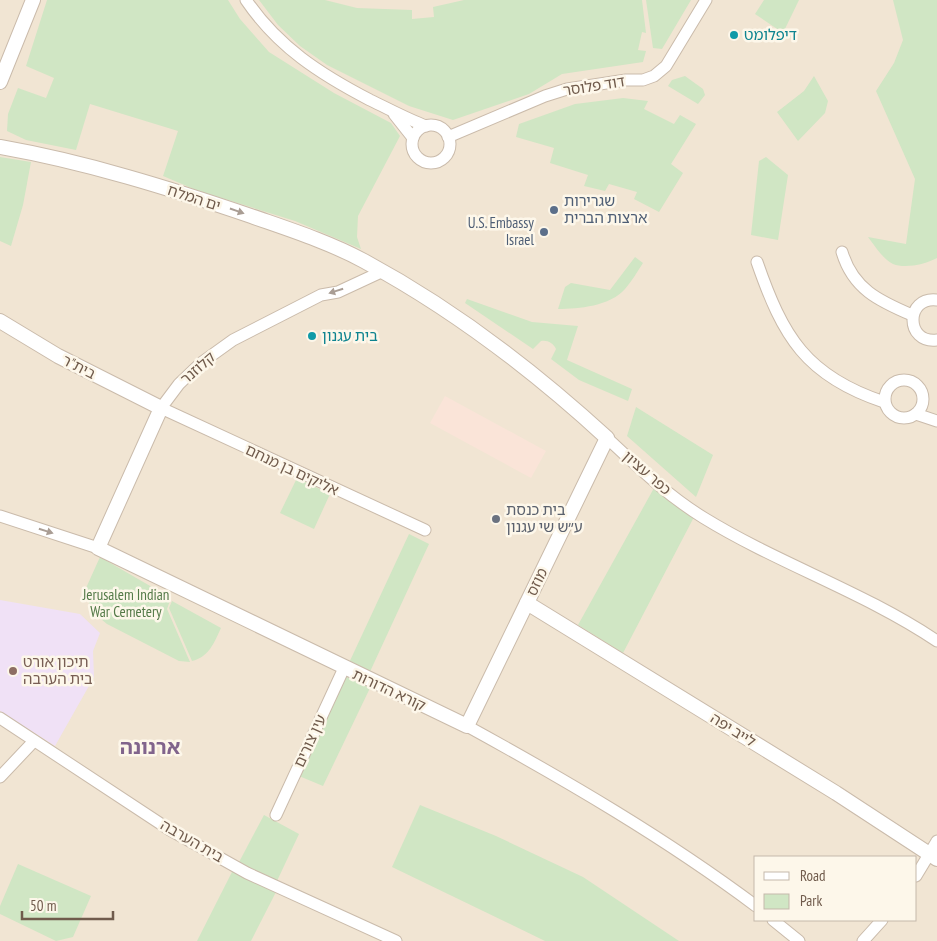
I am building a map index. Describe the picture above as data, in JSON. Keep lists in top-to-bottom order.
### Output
{
  "streets": {
    "street": [
      "דוד פלוסר",
      "ים המלח",
      "בית\"ר",
      "קלוזנר",
      "אליקים בן מנחם",
      "כפר עציון",
      "מוזס",
      "קורא הדורות",
      "לייב יפה",
      "עין צורים",
      "בית הערבה"
    ]
  },
  "crossings": [
    ["ים המלח", "קלוזנר"],
    ["ים המלח", "כפר עציון"],
    ["בית\"ר", "קלוזנר"],
    ["בית\"ר", "אליקים בן מנחם"],
    ["קלוזנר", "אליקים בן מנחם"],
    ["קלוזנר", "כפר עציון"],
    ["קלוזנר", "קורא הדורות"],
    ["כפר עציון", "מוזס"],
    ["מוזס", "קורא הדורות"],
    ["מוזס", "לייב יפה"],
    ["קורא הדורות", "עין צורים"]
  ],
  "one_way": ["ים המלח", "קלוזנר"],
  "districts": ["ארנונה"],
  "parks": ["Jerusalem Indian War Cemetery"],
  "places": [
    "דיפלומט",
    "שגרירות ארצות הברית",
    "U.S. Embassy Israel",
    "בית עגנון",
    "בית כנסת ע״ש שי עגנון",
    "תיכון אורט בית הערבה"
  ],
  "legend": ["Road", "Park"],
  "scale_bar": "50 m"
}
